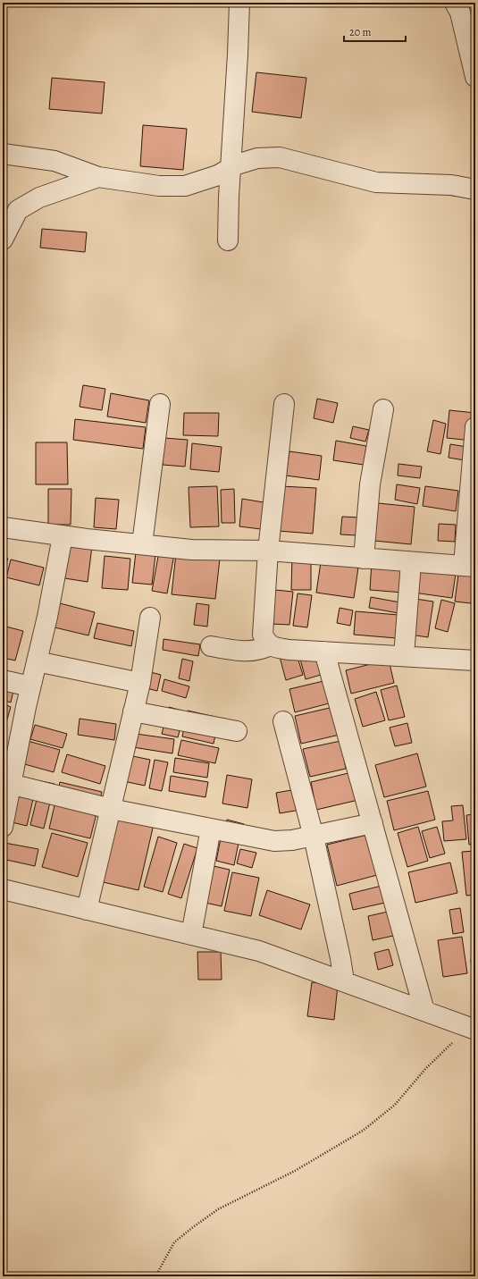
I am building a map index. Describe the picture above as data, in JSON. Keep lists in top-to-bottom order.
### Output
{
  "scale_bar": "20 m"
}
